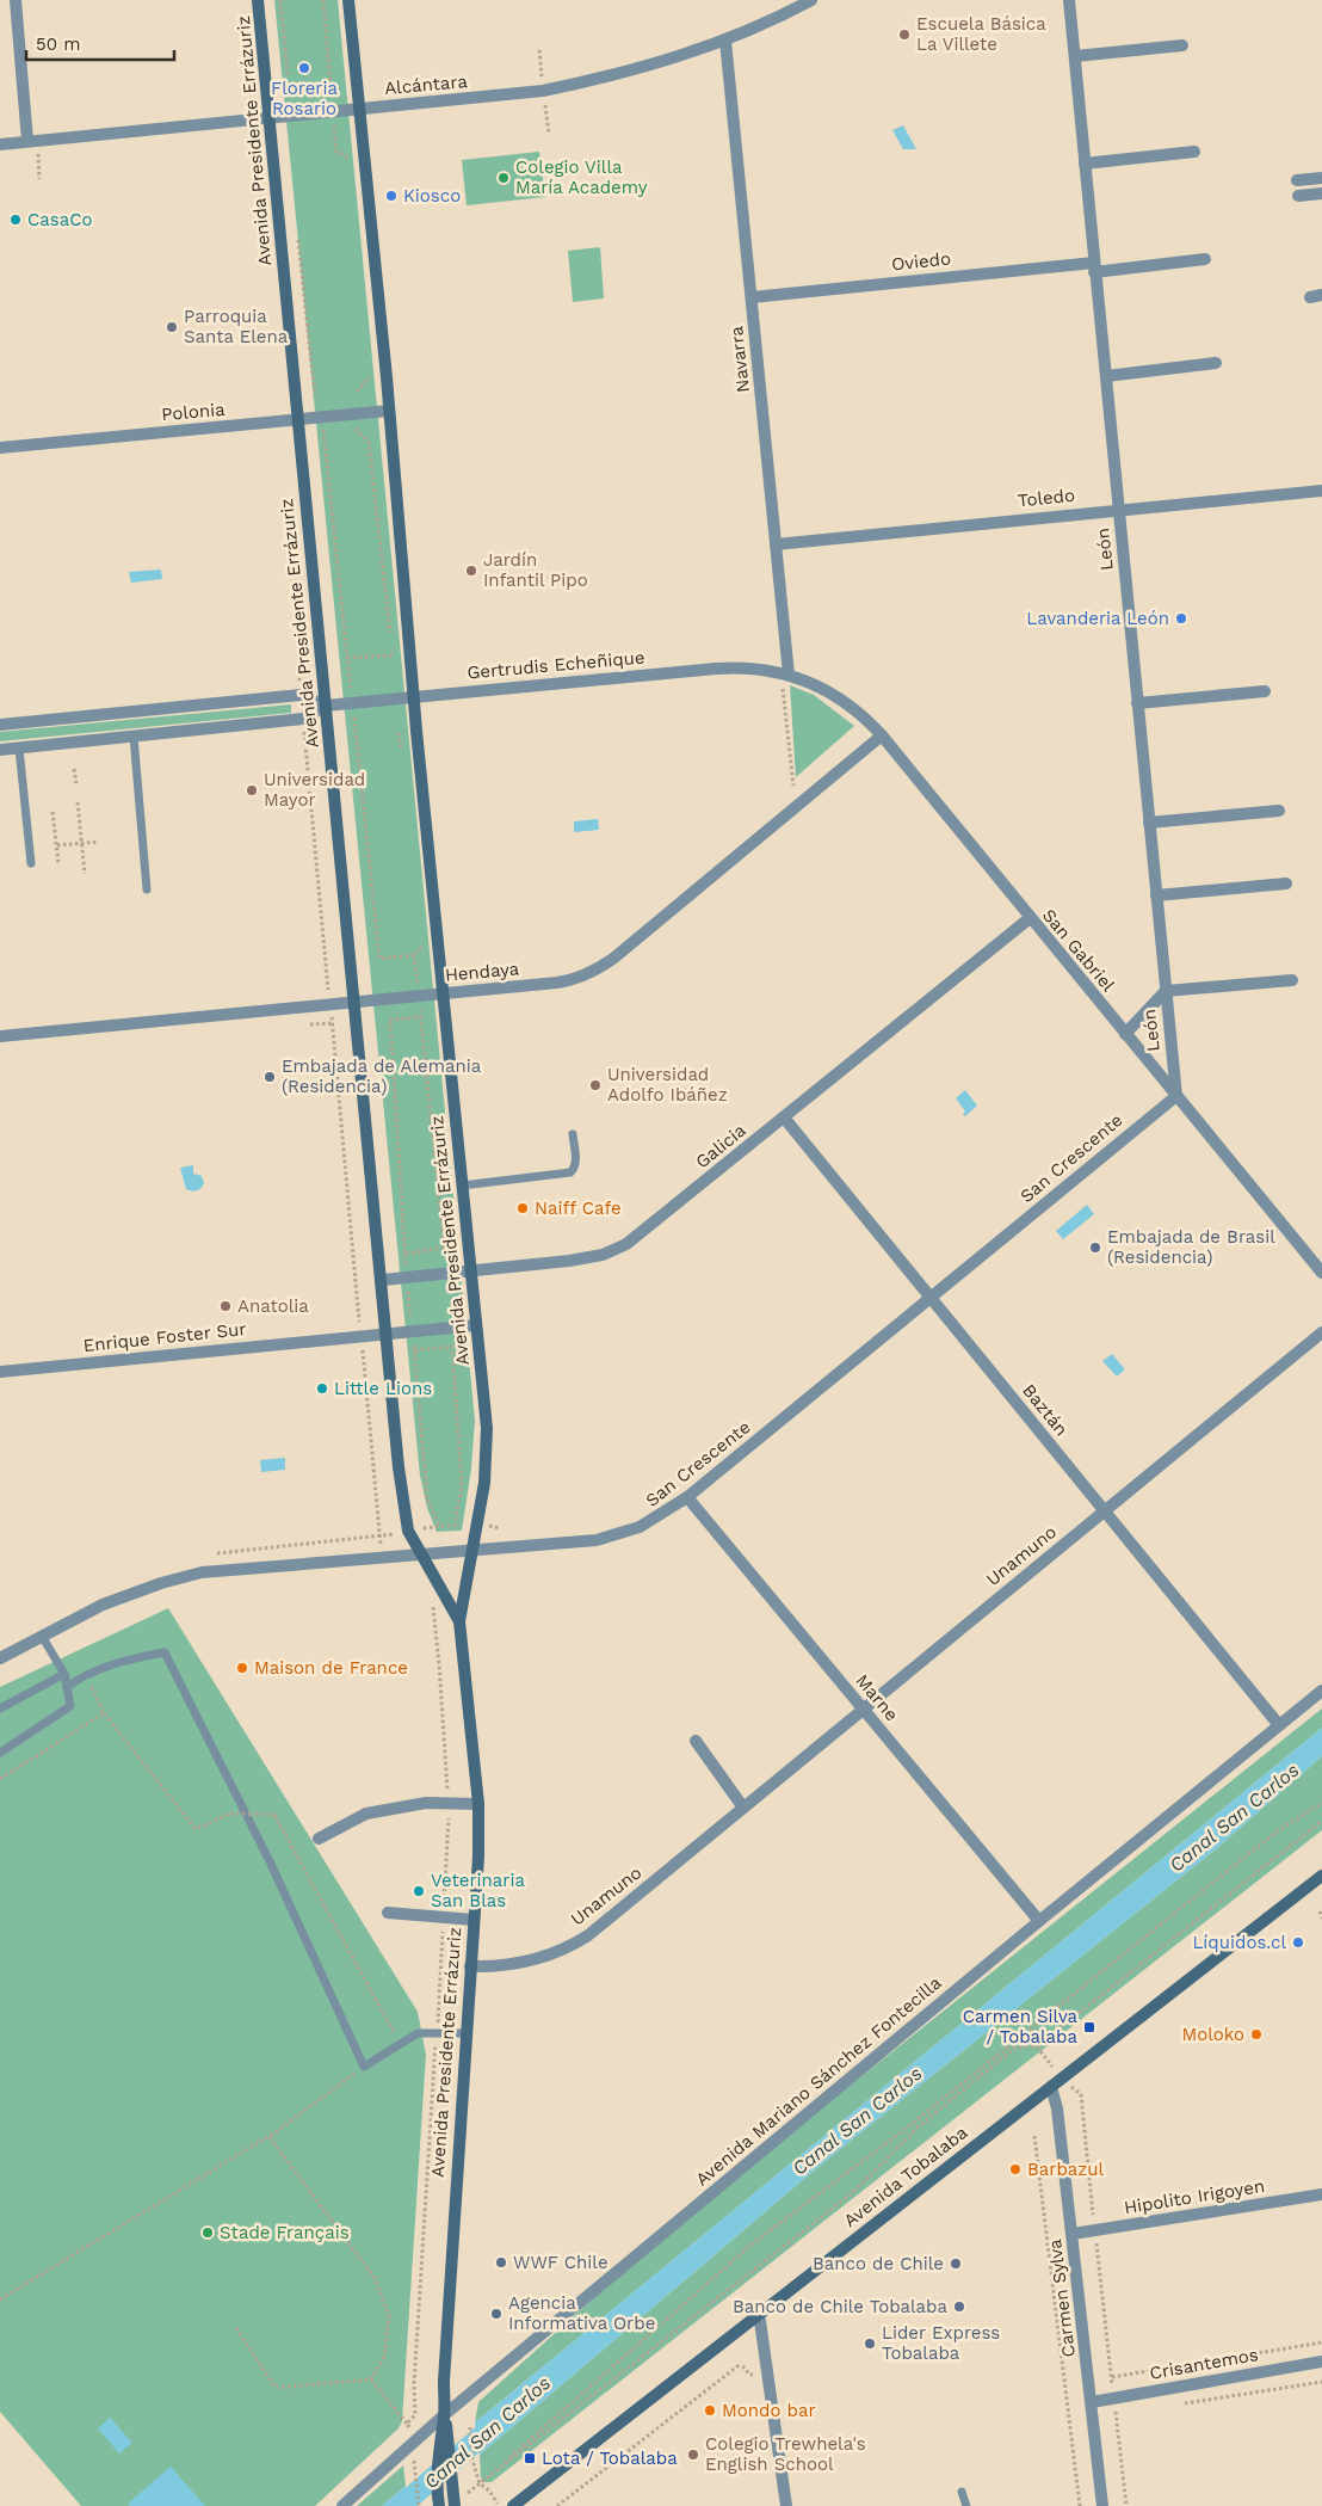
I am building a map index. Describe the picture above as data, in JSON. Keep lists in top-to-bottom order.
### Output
{
  "streets": {
    "main road": ["Avenida Presidente Errázuriz", "Avenida Tobalaba"],
    "street": [
      "Alcántara",
      "Oviedo",
      "Navarra",
      "Polonia",
      "Toledo",
      "León",
      "Gertrudis Echeñique",
      "San Gabriel",
      "Hendaya",
      "Galicia",
      "San Crescente",
      "Enrique Foster Sur",
      "Baztán",
      "Unamuno",
      "Marne",
      "Avenida Mariano Sánchez Fontecilla",
      "Hipolito Irigoyen",
      "Carmen Sylva",
      "Crisantemos"
    ]
  },
  "crossings": [
    ["Alcántara", "Avenida Presidente Errázuriz"],
    ["Alcántara", "Navarra"],
    ["Avenida Presidente Errázuriz", "Polonia"],
    ["Avenida Presidente Errázuriz", "Gertrudis Echeñique"],
    ["Avenida Presidente Errázuriz", "Hendaya"],
    ["Avenida Presidente Errázuriz", "Galicia"],
    ["Avenida Presidente Errázuriz", "San Crescente"],
    ["Avenida Presidente Errázuriz", "Enrique Foster Sur"],
    ["Avenida Presidente Errázuriz", "Unamuno"],
    ["Avenida Presidente Errázuriz", "Avenida Mariano Sánchez Fontecilla"],
    ["Oviedo", "Navarra"],
    ["Oviedo", "León"],
    ["Navarra", "Toledo"],
    ["Navarra", "Gertrudis Echeñique"],
    ["Navarra", "San Gabriel"],
    ["Toledo", "León"],
    ["León", "San Gabriel"],
    ["León", "San Crescente"],
    ["Gertrudis Echeñique", "San Gabriel"],
    ["San Gabriel", "Hendaya"],
    ["San Gabriel", "Galicia"],
    ["San Gabriel", "San Crescente"],
    ["Galicia", "Baztán"],
    ["San Crescente", "Baztán"],
    ["San Crescente", "Marne"],
    ["Baztán", "Unamuno"],
    ["Baztán", "Avenida Mariano Sánchez Fontecilla"],
    ["Unamuno", "Marne"],
    ["Marne", "Avenida Mariano Sánchez Fontecilla"],
    ["Avenida Tobalaba", "Carmen Sylva"],
    ["Hipolito Irigoyen", "Carmen Sylva"],
    ["Carmen Sylva", "Crisantemos"]
  ],
  "water": ["Canal San Carlos"],
  "places": {
    "other": [
      "Escuela Básica La Villete",
      "Floreria Rosario",
      "Colegio Villa María Academy",
      "Kiosco",
      "CasaCo",
      "Parroquia Santa Elena",
      "Jardín Infantil Pipo",
      "Lavanderia León",
      "Universidad Mayor",
      "Embajada de Alemania (Residencia)",
      "Universidad Adolfo Ibáñez",
      "Naiff Cafe",
      "Embajada de Brasil (Residencia)",
      "Anatolia",
      "Little Lions",
      "Maison de France",
      "Veterinaria San Blas",
      "Líquidos.cl",
      "Moloko",
      "Barbazul",
      "Stade Français",
      "WWF Chile",
      "Banco de Chile",
      "Banco de Chile Tobalaba",
      "Agencia Informativa Orbe",
      "Lider Express Tobalaba",
      "Mondo bar",
      "Colegio Trewhela's English School"
    ],
    "transit": ["Carmen Silva / Tobalaba", "Lota / Tobalaba"]
  },
  "scale_bar": "50 m"
}
